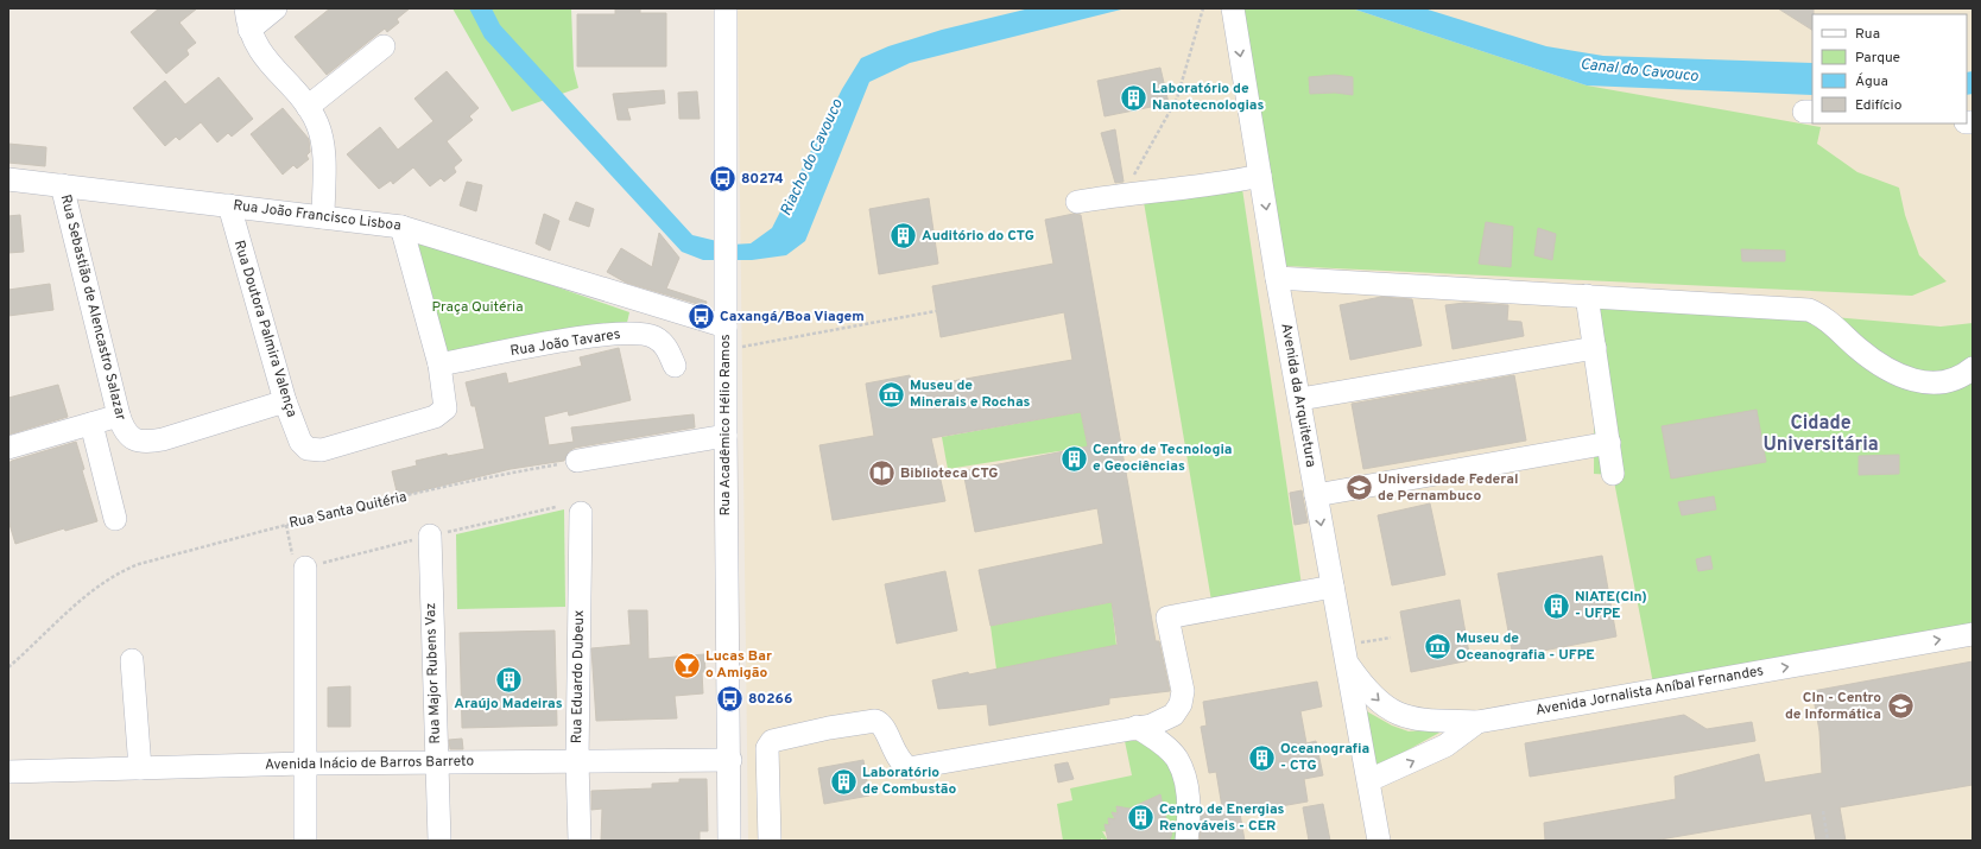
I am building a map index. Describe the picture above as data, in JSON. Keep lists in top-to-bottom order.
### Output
{
  "streets": {
    "street": [
      "Rua João Francisco Lisboa",
      "Rua Sebastião de Alencastro Salazar",
      "Rua Doutora Palmira Valença",
      "Rua João Tavares",
      "Avenida da Arquitetura",
      "Rua Acadêmico Hélio Ramos",
      "Rua Major Rubens Vaz",
      "Rua Eduardo Dubeux",
      "Avenida Jornalista Aníbal Fernandes",
      "Avenida Inácio de Barros Barreto"
    ],
    "path": ["Rua Santa Quitéria"]
  },
  "crossings": [
    ["Rua João Francisco Lisboa", "Rua Sebastião de Alencastro Salazar"],
    ["Rua João Francisco Lisboa", "Rua Doutora Palmira Valença"],
    ["Rua João Francisco Lisboa", "Rua Acadêmico Hélio Ramos"],
    ["Rua Sebastião de Alencastro Salazar", "Rua Doutora Palmira Valença"],
    ["Rua Doutora Palmira Valença", "Rua João Tavares"],
    ["Avenida da Arquitetura", "Avenida Jornalista Aníbal Fernandes"],
    ["Rua Acadêmico Hélio Ramos", "Avenida Inácio de Barros Barreto"],
    ["Rua Major Rubens Vaz", "Avenida Inácio de Barros Barreto"],
    ["Rua Eduardo Dubeux", "Avenida Inácio de Barros Barreto"]
  ],
  "one_way": ["Avenida da Arquitetura", "Avenida Jornalista Aníbal Fernandes"],
  "districts": ["Cidade Universitária"],
  "water": ["Canal do Cavouco", "Riacho do Cavouco"],
  "parks": ["Praça Quitéria"],
  "places": {
    "building": [
      "Laboratório de Nanotecnologias",
      "Auditório do CTG",
      "Centro de Tecnologia e Geociências",
      "NIATE(CIn) - UFPE",
      "Araújo Madeiras",
      "Oceanografia - CTG",
      "Laboratório de Combustão",
      "Centro de Energias Renováveis - CER"
    ],
    "bus stop": ["80274", "Caxangá/Boa Viagem", "80266"],
    "museum": ["Museu de Minerais e Rochas", "Museu de Oceanografia - UFPE"],
    "library": ["Biblioteca CTG"],
    "school or university": ["Universidade Federal de Pernambuco", "CIn - Centro de Informática"],
    "bar": ["Lucas Bar o Amigão"]
  },
  "legend": [
    "Rua",
    "Parque",
    "Água",
    "Edifício"
  ]
}
